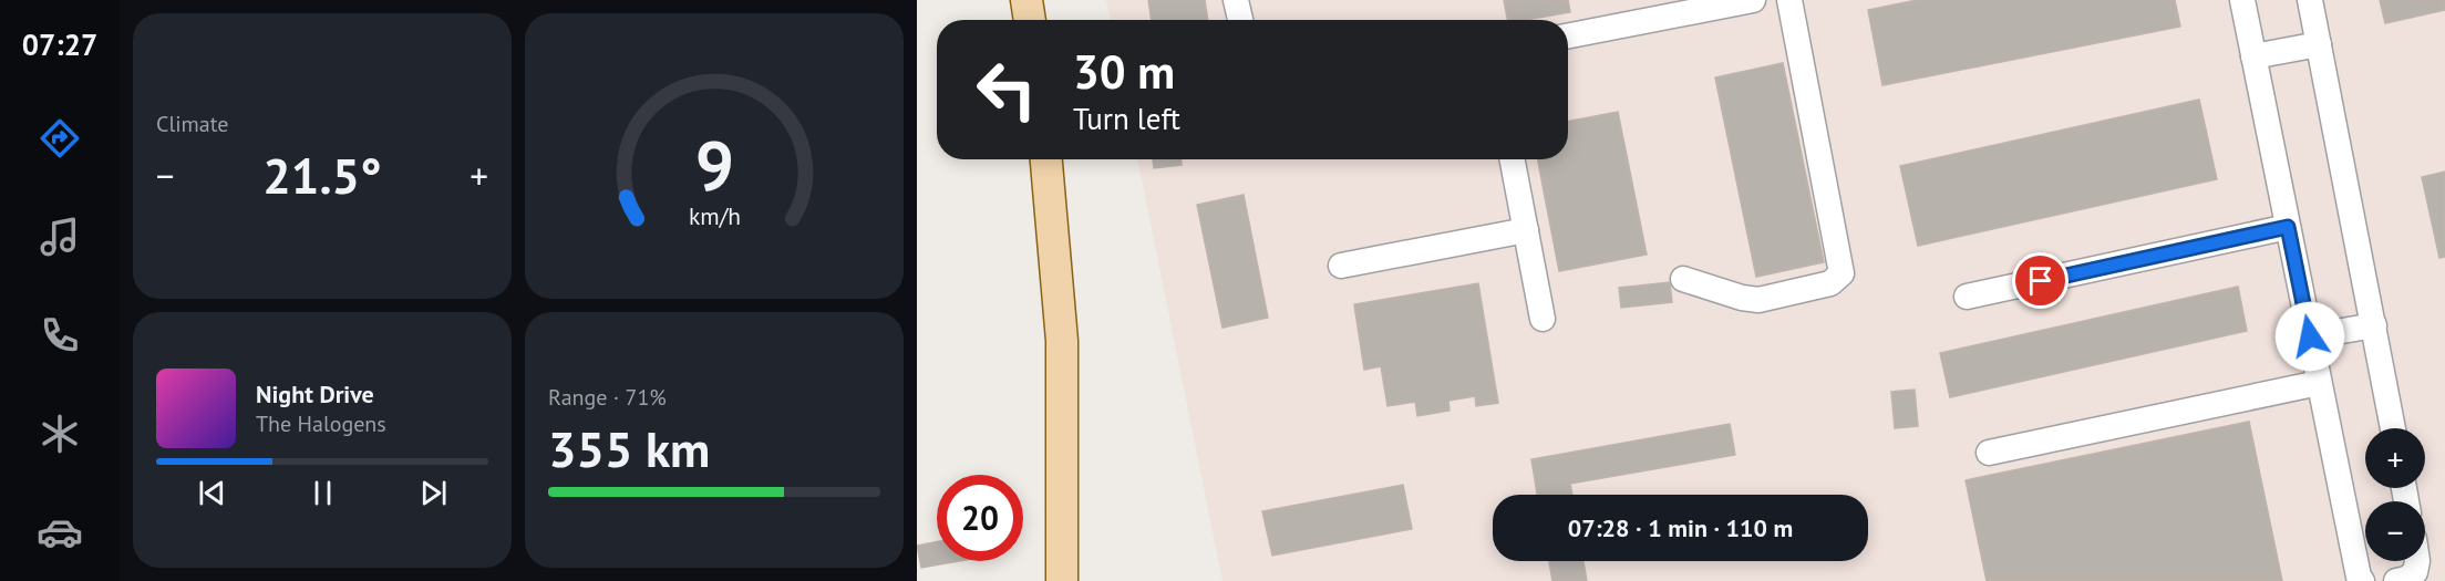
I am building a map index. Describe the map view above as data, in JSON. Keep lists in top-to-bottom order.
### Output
{
  "page": {
    "tabs": "07:27",
    "tile": [
      "Climate",
      ["Range · 71%", "355 km"]
    ],
    "turn": ["30 m", "Turn left"],
    "heat": ["−", "21.5°", "+"],
    "song": ["Night Drive", "The Halogens"],
    "map_buttons": ["+", "−"],
    "limit": "20",
    "trip": "07:28 · 1 min · 110 m",
    "gauge": ["9", "km/h"]
  }
}
